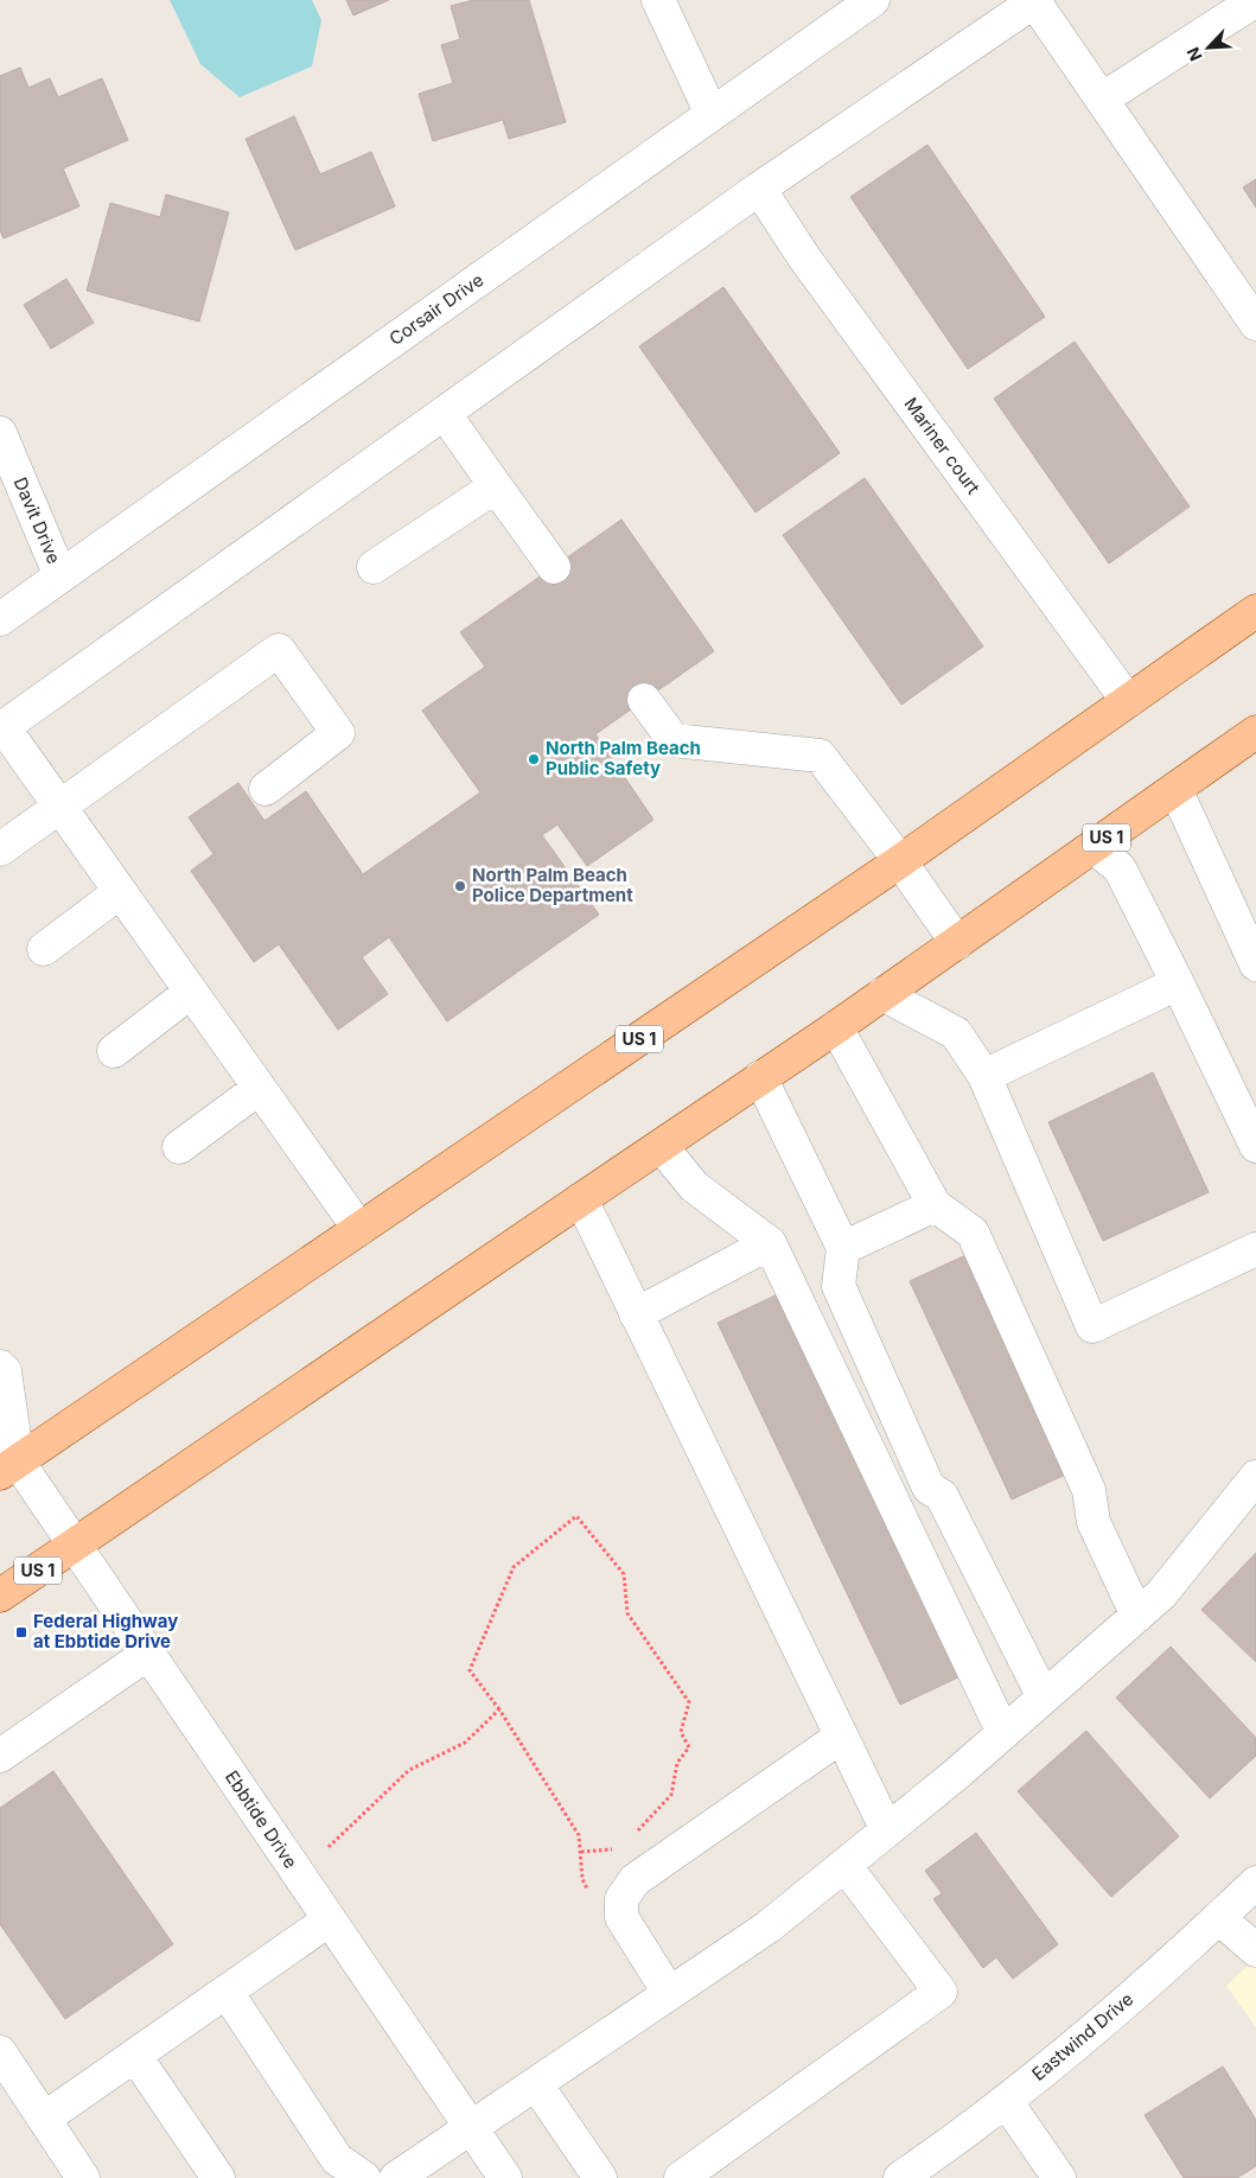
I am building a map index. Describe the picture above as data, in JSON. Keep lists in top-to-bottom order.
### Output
{
  "streets": {
    "main road": ["US 1"],
    "street": [
      "Corsair Drive",
      "Mariner court",
      "Davit Drive",
      "Ebbtide Drive",
      "Eastwind Drive"
    ]
  },
  "crossings": [
    ["Corsair Drive", "Davit Drive"],
    ["Mariner court", "US 1"],
    ["US 1", "Ebbtide Drive"]
  ],
  "places": {
    "other": ["North Palm Beach Public Safety", "North Palm Beach Police Department"],
    "transit": ["Federal Highway at Ebbtide Drive"]
  },
  "north": "bottom left"
}
